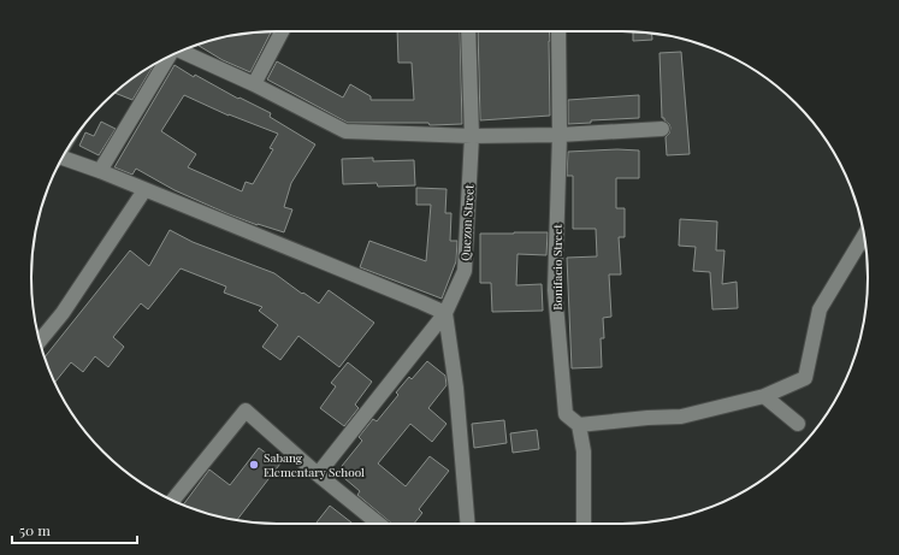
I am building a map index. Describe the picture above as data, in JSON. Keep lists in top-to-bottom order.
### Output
{
  "streets": {
    "street": ["Quezon Street", "Bonifacio Street"]
  },
  "places": ["Sabang Elementary School"],
  "scale_bar": "50 m"
}
